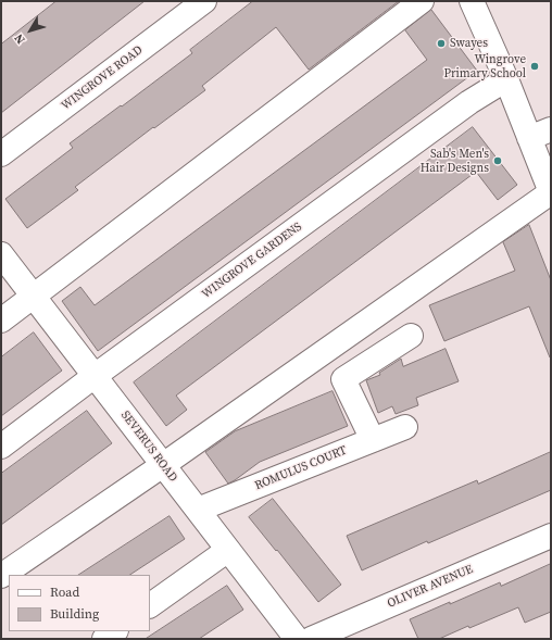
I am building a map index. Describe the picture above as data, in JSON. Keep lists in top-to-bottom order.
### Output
{
  "streets": {
    "street": [
      "WINGROVE ROAD",
      "WINGROVE GARDENS",
      "SEVERUS ROAD",
      "ROMULUS COURT",
      "OLIVER AVENUE"
    ]
  },
  "crossings": [
    ["WINGROVE GARDENS", "SEVERUS ROAD"],
    ["SEVERUS ROAD", "ROMULUS COURT"]
  ],
  "places": ["Swayes", "Wingrove Primary School", "Sab's Men's Hair Designs"],
  "legend": ["Road", "Building"],
  "north": "bottom left"
}
